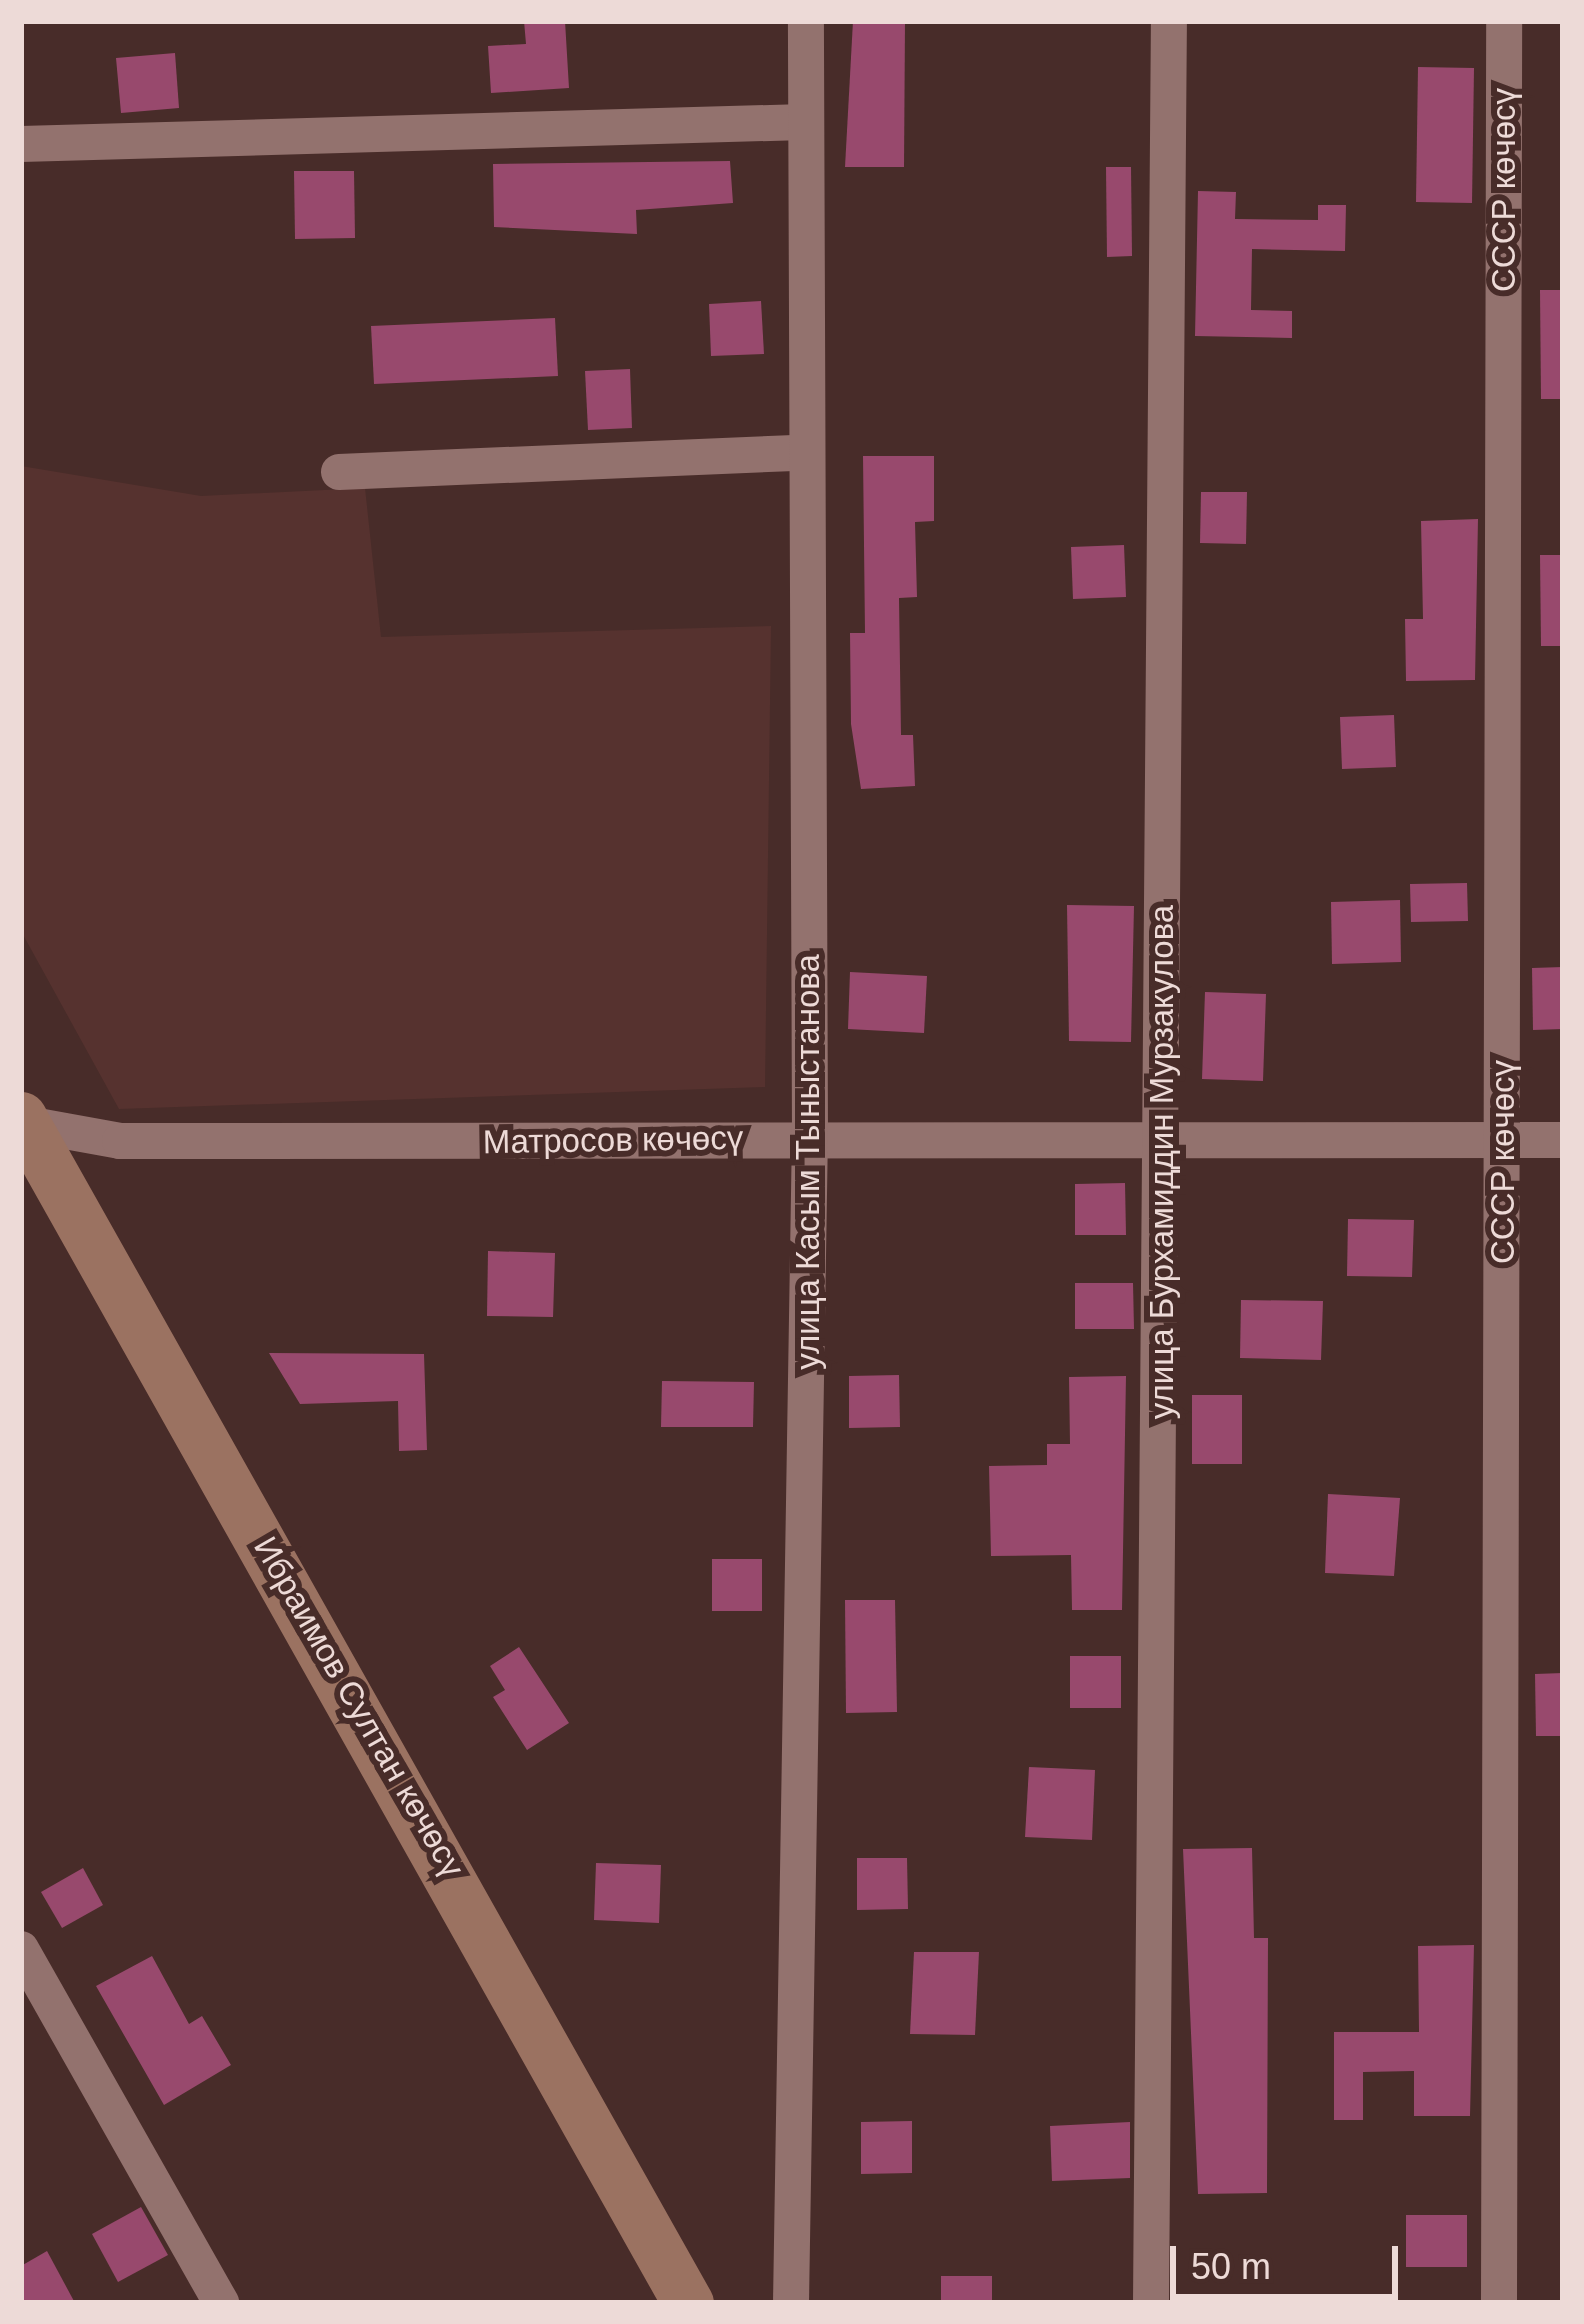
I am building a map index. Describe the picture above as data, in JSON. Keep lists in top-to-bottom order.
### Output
{
  "streets": {
    "main road": ["Ибраимов Султан көчөсү"],
    "street": [
      "СССР көчөсү",
      "Матросов көчөсү",
      "улица Касым Тыныстанова",
      "улица Бурхамиддин Мурзакулова"
    ]
  },
  "crossings": [
    ["СССР көчөсү", "Матросов көчөсү"],
    ["Матросов көчөсү", "улица Касым Тыныстанова"],
    ["Матросов көчөсү", "улица Бурхамиддин Мурзакулова"],
    ["Матросов көчөсү", "Ибраимов Султан көчөсү"]
  ],
  "scale_bar": "50 m"
}
